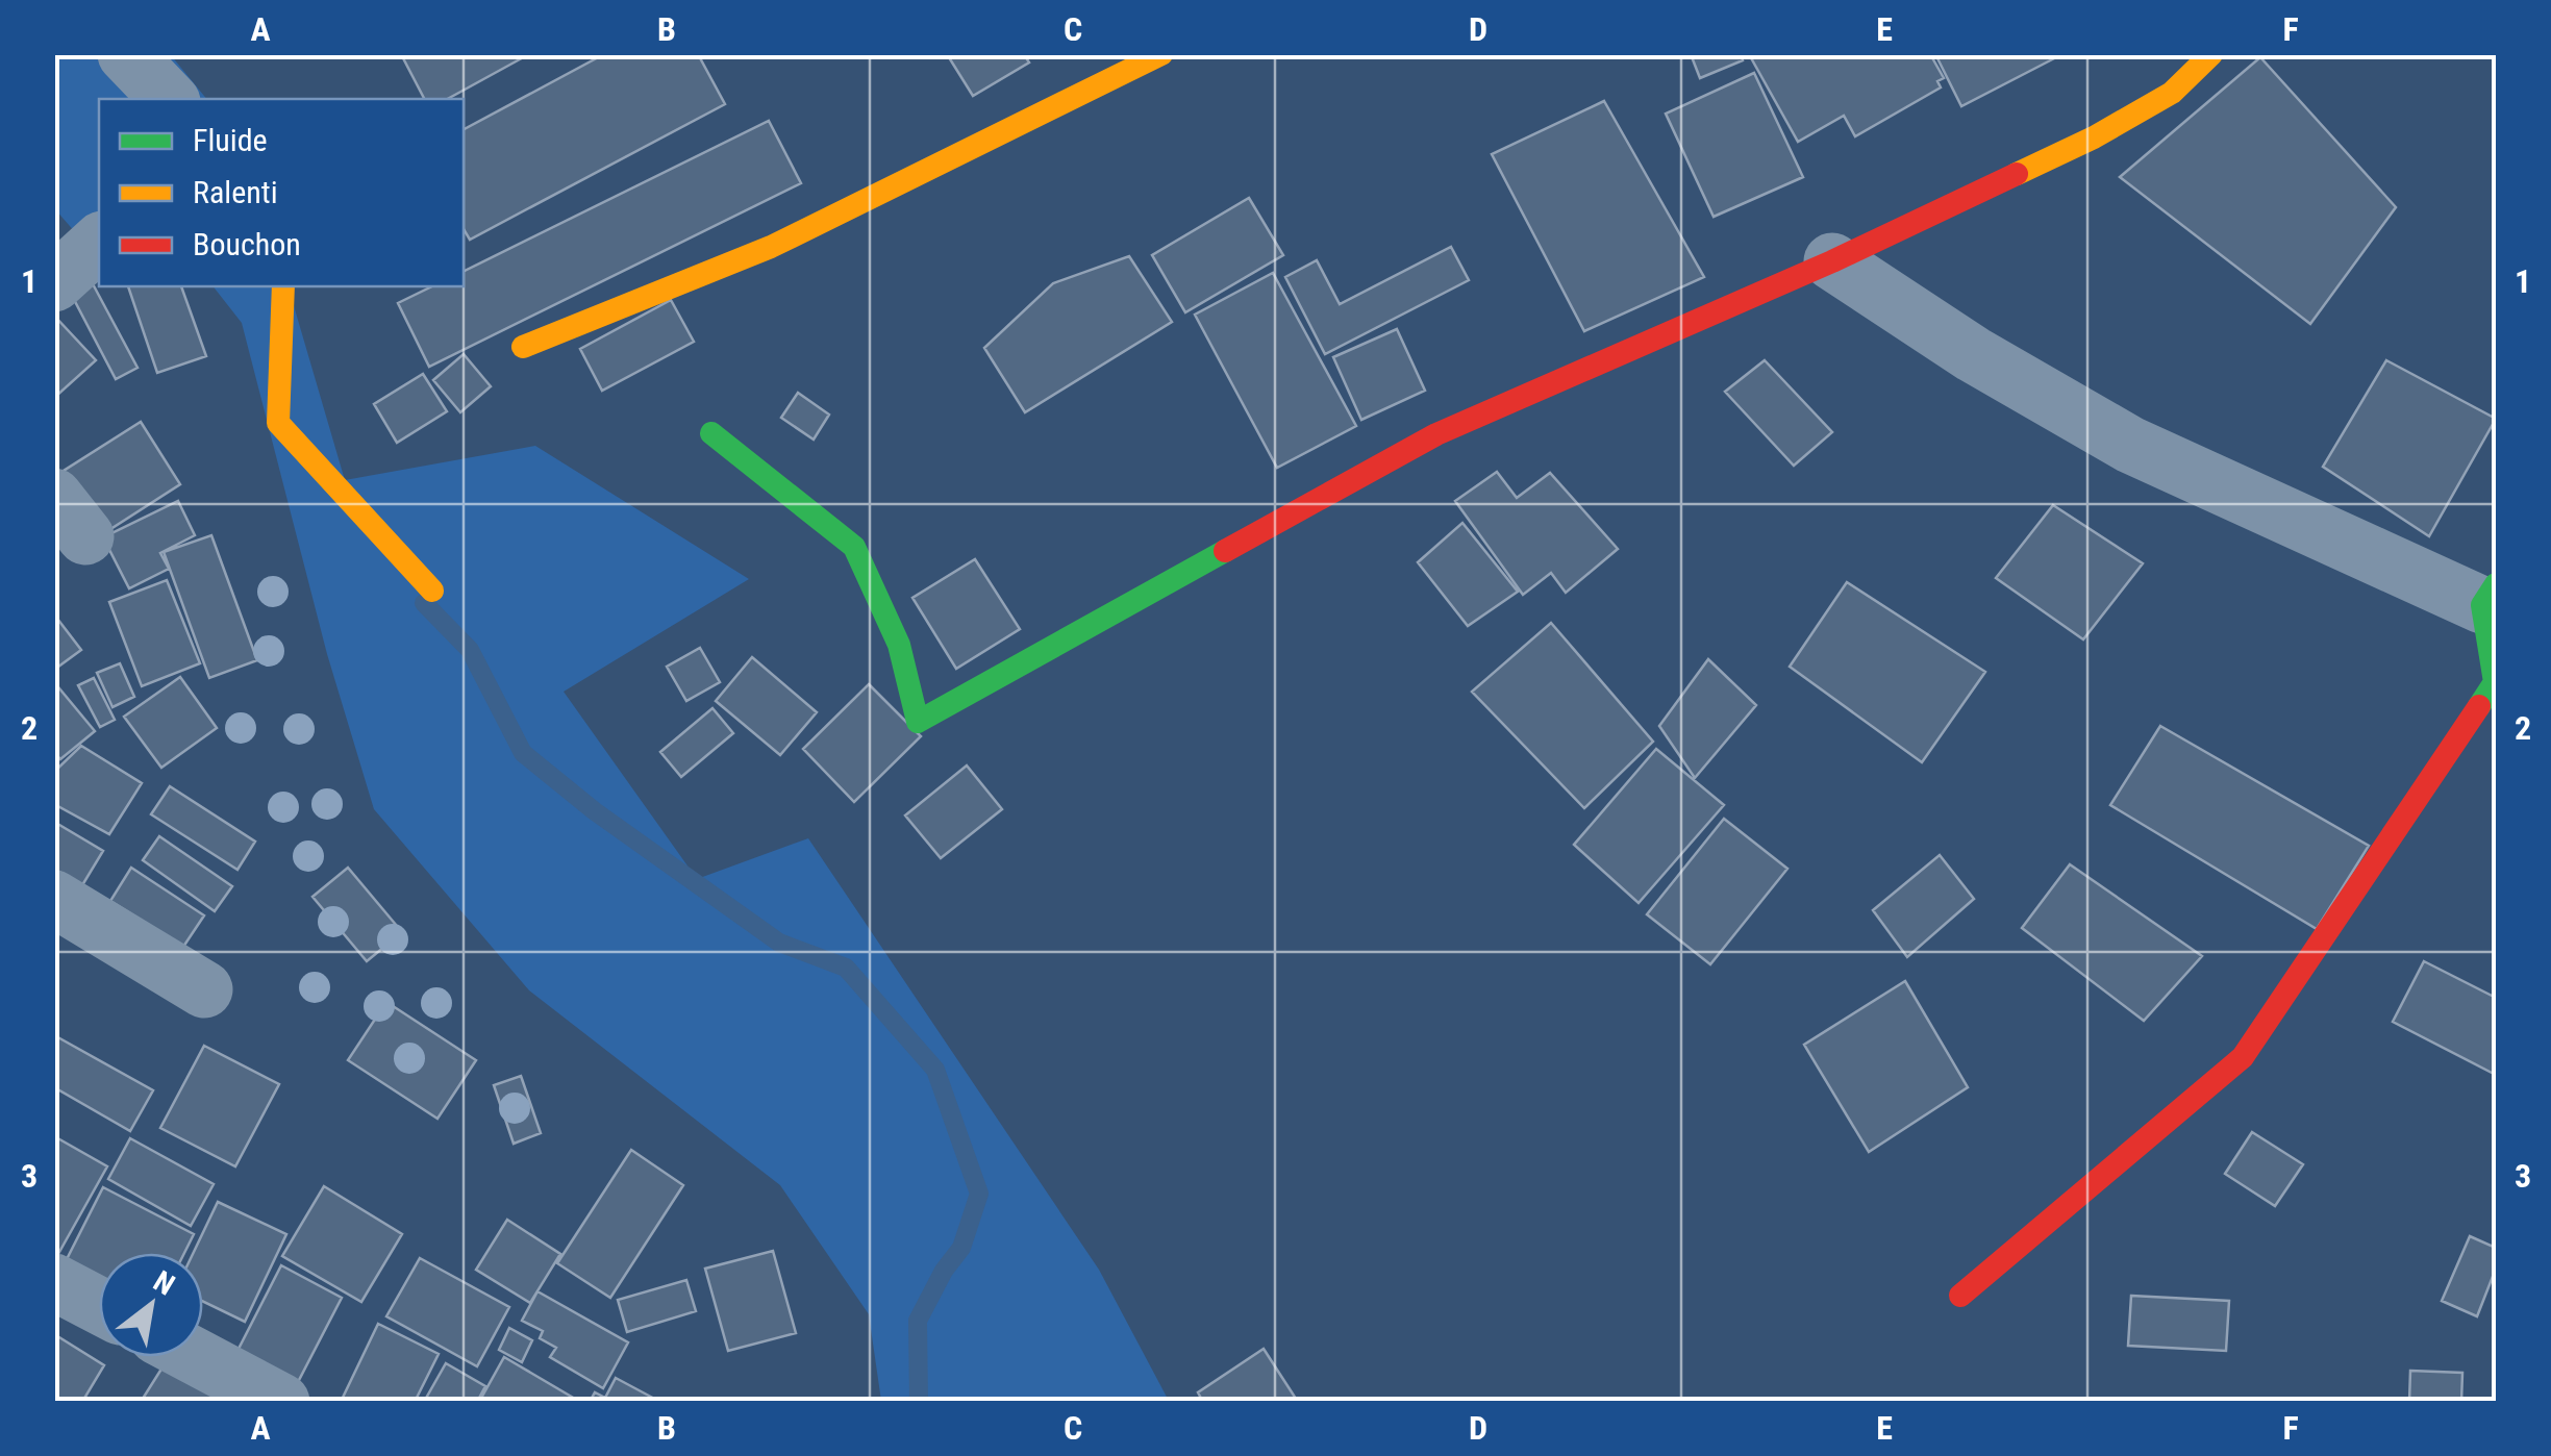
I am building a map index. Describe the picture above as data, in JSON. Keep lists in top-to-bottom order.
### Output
{
  "legend": ["Fluide", "Ralenti", "Bouchon"],
  "north": "top right",
  "grid": {
    "columns": [
      "A",
      "B",
      "C",
      "D",
      "E",
      "F"
    ],
    "rows": ["1", "2", "3"]
  }
}
